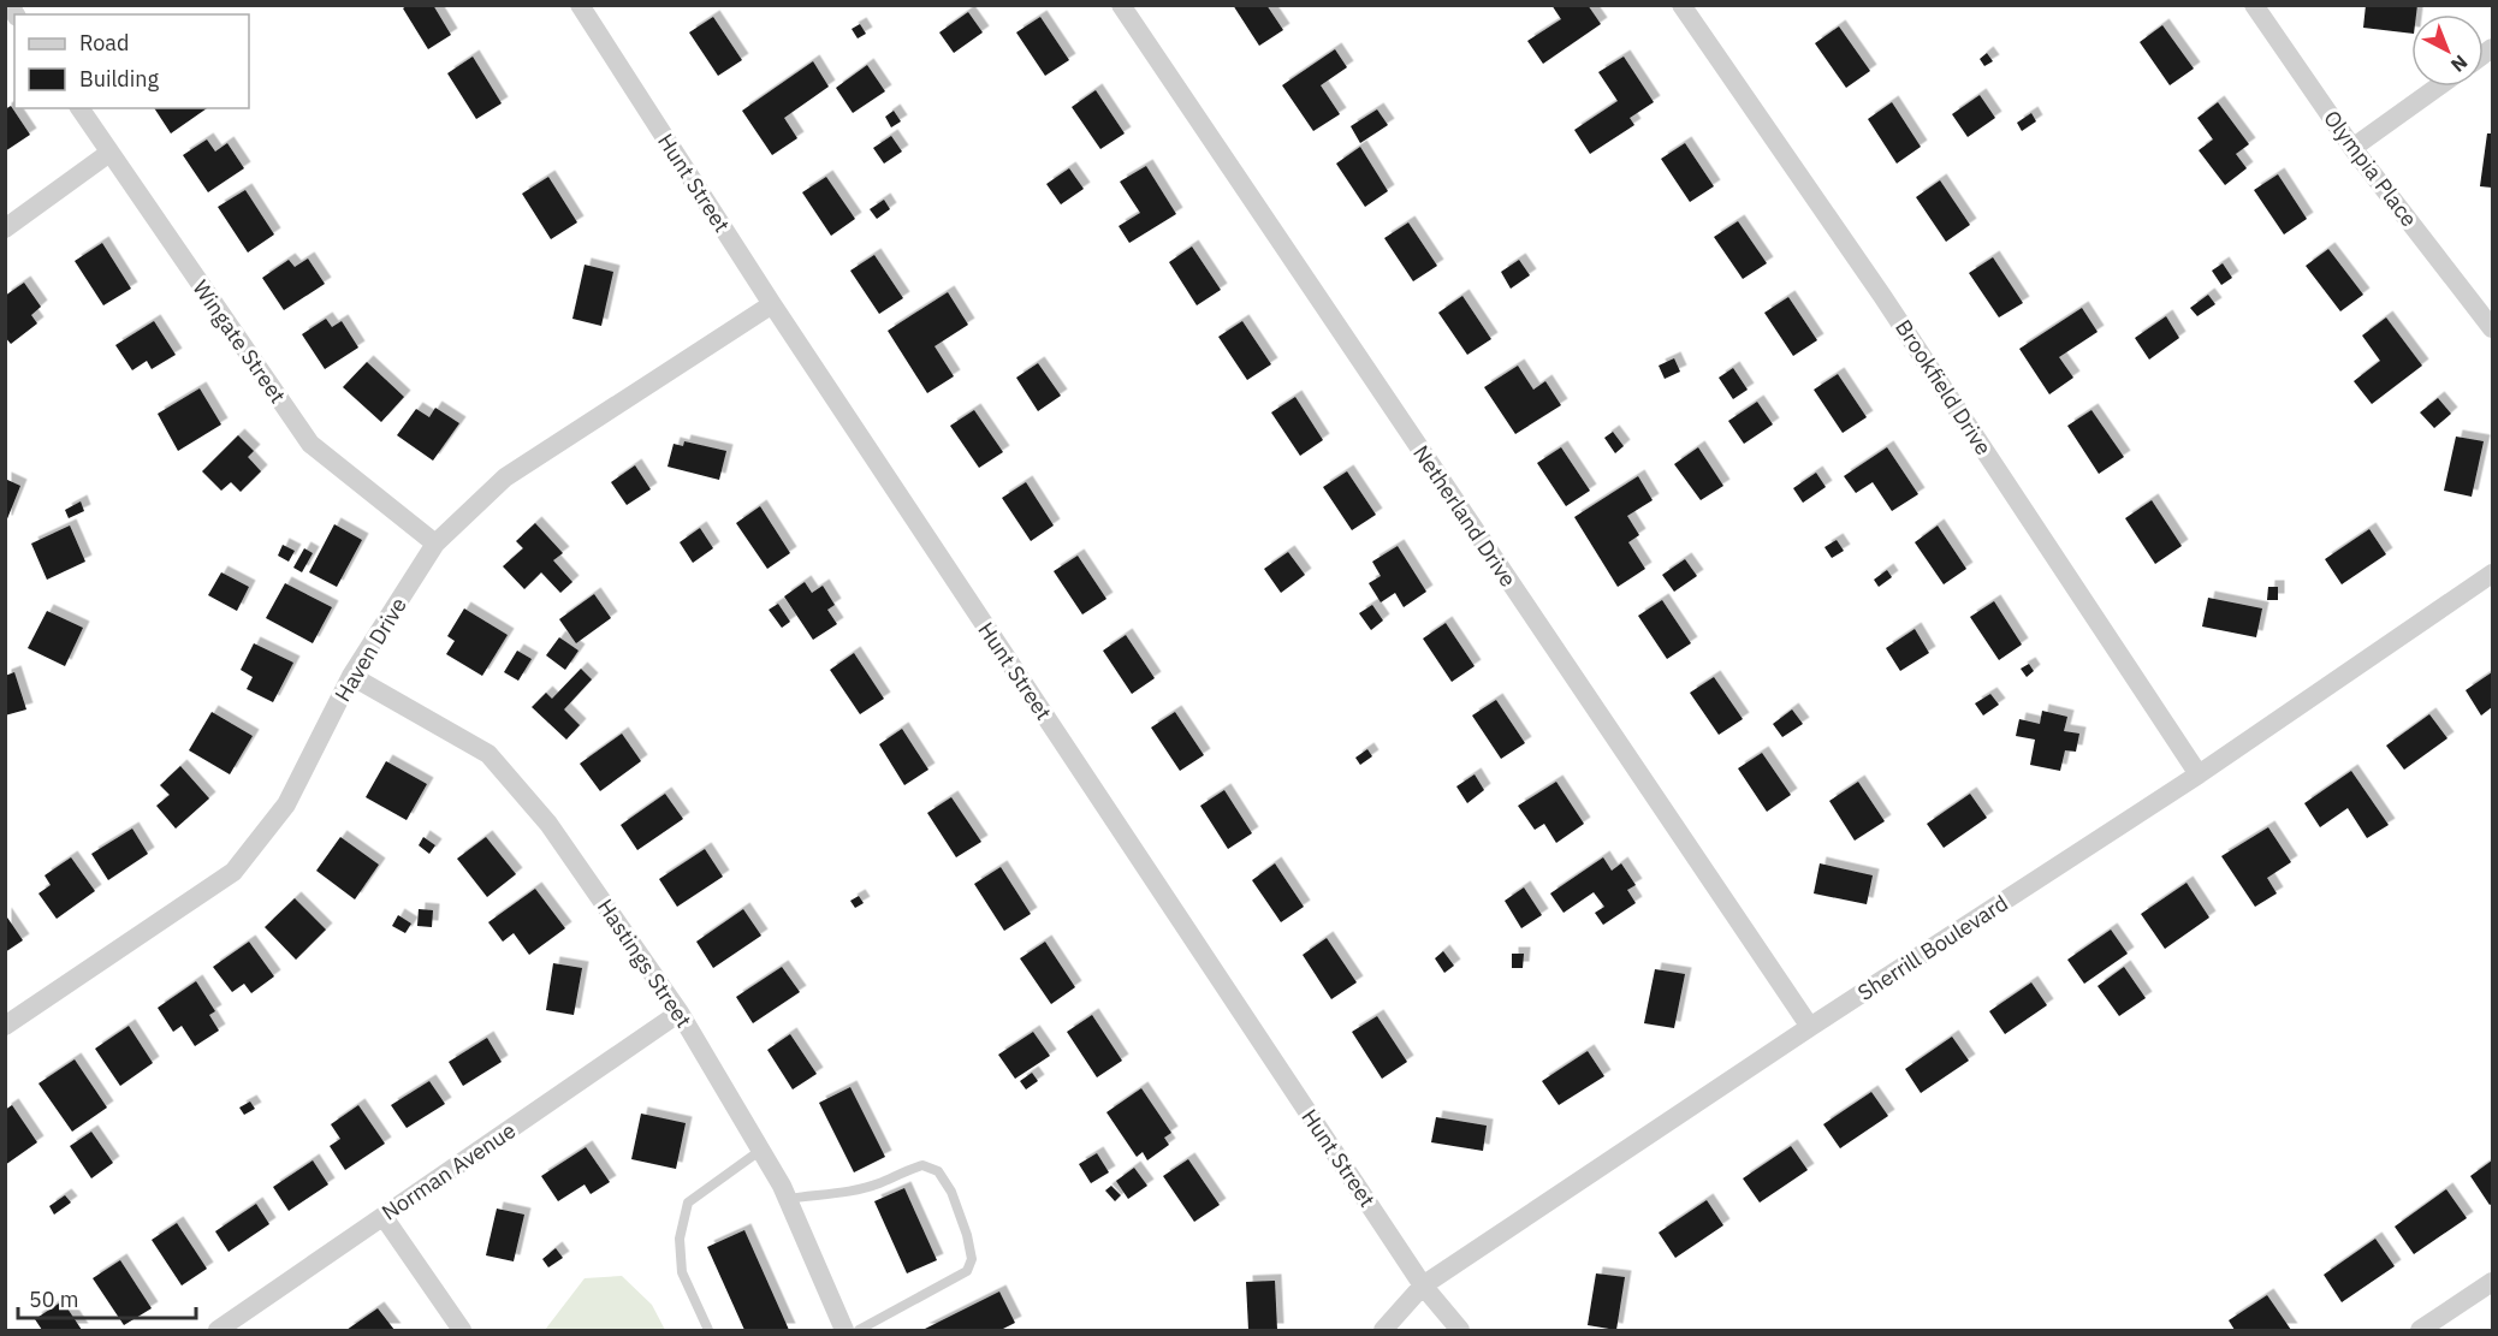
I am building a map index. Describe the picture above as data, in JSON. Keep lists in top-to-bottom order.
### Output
{
  "streets": {
    "street": [
      "Olympia Place",
      "Hunt Street",
      "Wingate Street",
      "Brookfield Drive",
      "Netherland Drive",
      "Haven Drive",
      "Sherrill Boulevard",
      "Hastings Street",
      "Norman Avenue"
    ]
  },
  "crossings": [
    ["Hunt Street", "Haven Drive"],
    ["Hunt Street", "Sherrill Boulevard"],
    ["Wingate Street", "Haven Drive"],
    ["Brookfield Drive", "Sherrill Boulevard"],
    ["Netherland Drive", "Sherrill Boulevard"],
    ["Haven Drive", "Hastings Street"],
    ["Hastings Street", "Norman Avenue"]
  ],
  "legend": ["Road", "Building"],
  "scale_bar": "50 m",
  "north": "bottom right"
}
